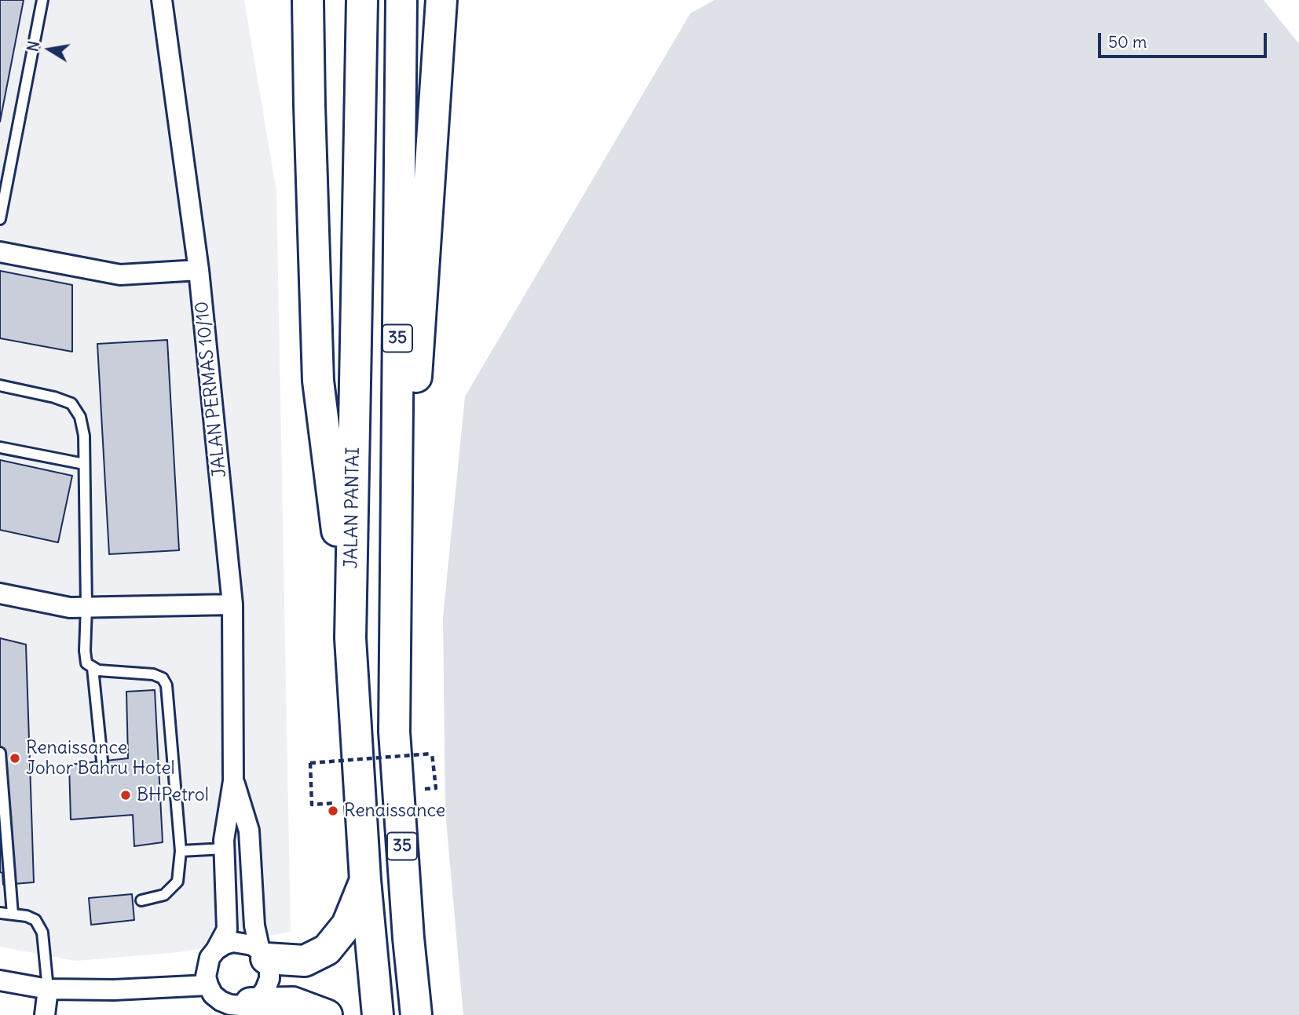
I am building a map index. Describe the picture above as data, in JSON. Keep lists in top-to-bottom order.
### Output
{
  "streets": {
    "highway": ["35", "JALAN PANTAI"],
    "street": ["JALAN PERMAS 10/10"]
  },
  "places": ["Renaissance Johor Bahru Hotel", "BHPetrol", "Renaissance"],
  "scale_bar": "50 m",
  "north": "left"
}
